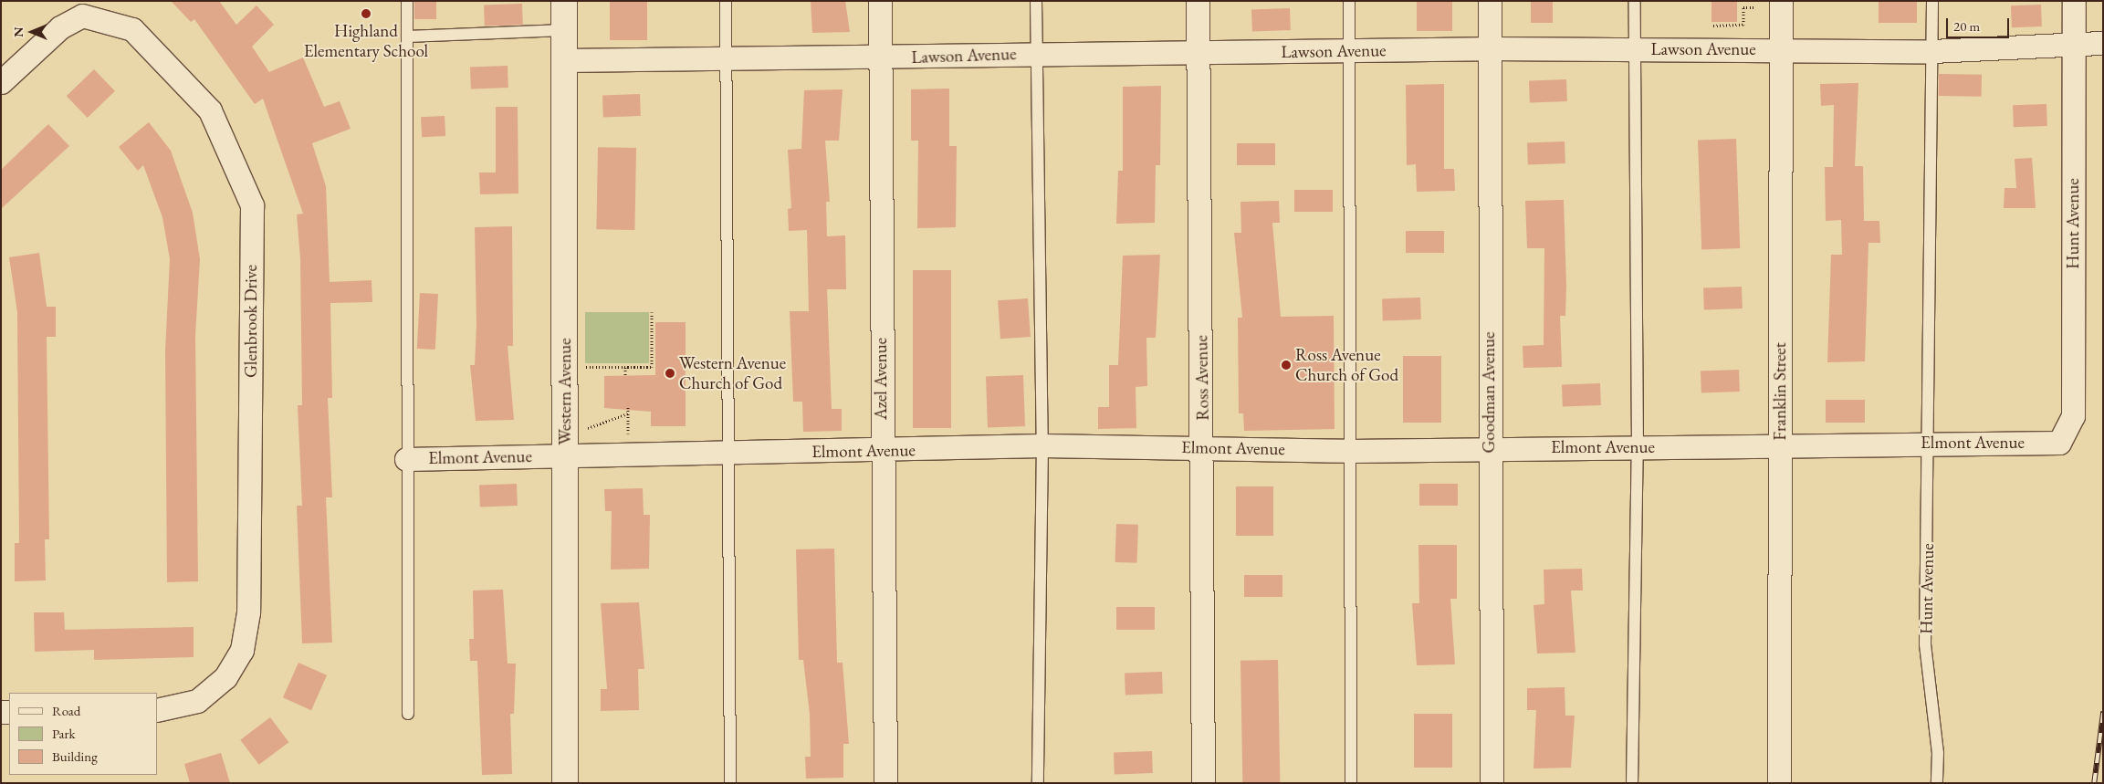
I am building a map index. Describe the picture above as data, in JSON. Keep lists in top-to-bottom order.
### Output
{
  "streets": {
    "street": [
      "Lawson Avenue",
      "Hunt Avenue",
      "Glenbrook Drive",
      "Ross Avenue",
      "Azel Avenue",
      "Western Avenue",
      "Franklin Street",
      "Goodman Avenue",
      "Elmont Avenue"
    ]
  },
  "crossings": [
    ["Lawson Avenue", "Hunt Avenue"],
    ["Lawson Avenue", "Ross Avenue"],
    ["Lawson Avenue", "Azel Avenue"],
    ["Lawson Avenue", "Western Avenue"],
    ["Lawson Avenue", "Franklin Street"],
    ["Lawson Avenue", "Goodman Avenue"],
    ["Hunt Avenue", "Elmont Avenue"],
    ["Ross Avenue", "Elmont Avenue"],
    ["Azel Avenue", "Elmont Avenue"],
    ["Western Avenue", "Elmont Avenue"],
    ["Franklin Street", "Elmont Avenue"],
    ["Goodman Avenue", "Elmont Avenue"]
  ],
  "places": ["Highland Elementary School", "Ross Avenue Church of God", "Western Avenue Church of God"],
  "legend": ["Road", "Park", "Building"],
  "scale_bar": "20 m",
  "north": "left"
}
